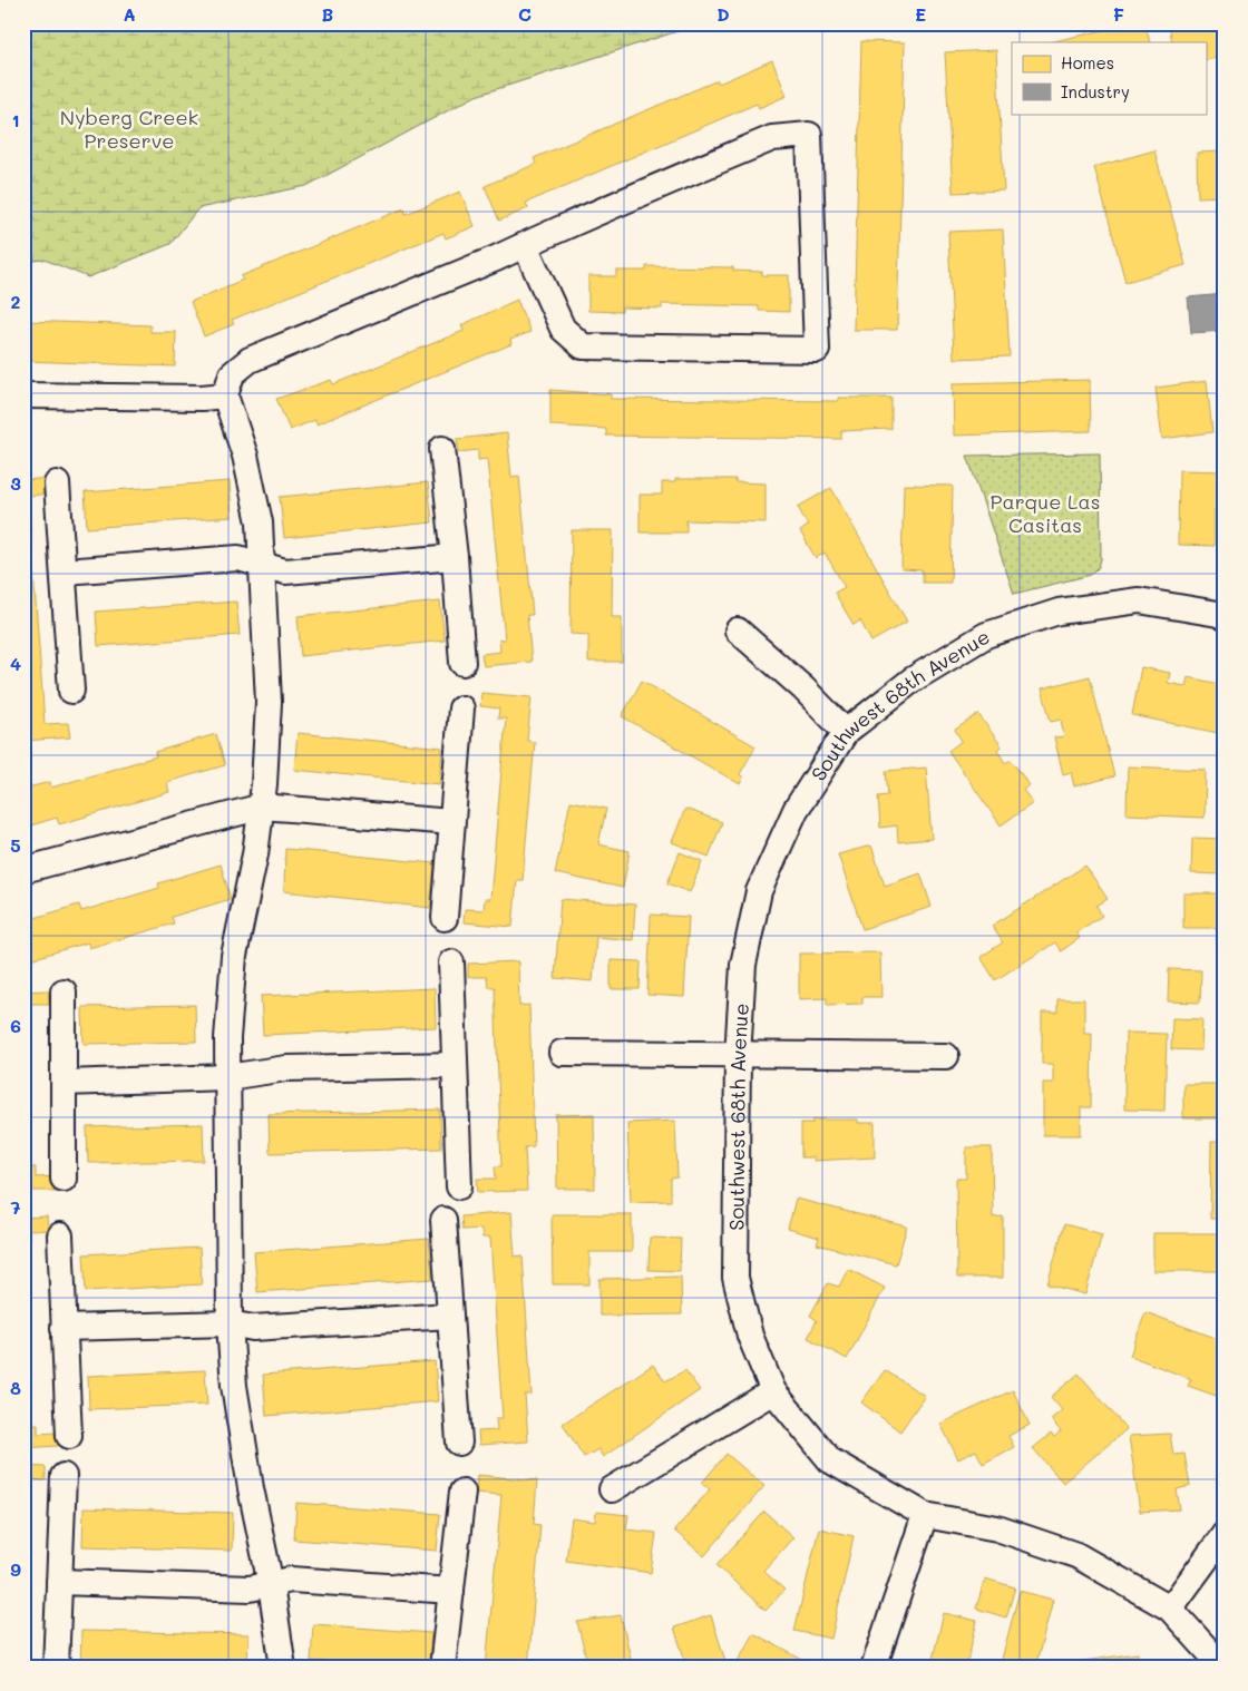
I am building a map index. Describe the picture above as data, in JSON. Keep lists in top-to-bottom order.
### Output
{
  "streets": {
    "street": ["Southwest 68th Avenue"]
  },
  "parks": ["Nyberg Creek Preserve", "Parque Las Casitas"],
  "legend": ["Homes", "Industry"],
  "grid": {
    "columns": [
      "A",
      "B",
      "C",
      "D",
      "E",
      "F"
    ],
    "rows": [
      "1",
      "2",
      "3",
      "4",
      "5",
      "6",
      "7",
      "8",
      "9"
    ]
  }
}
